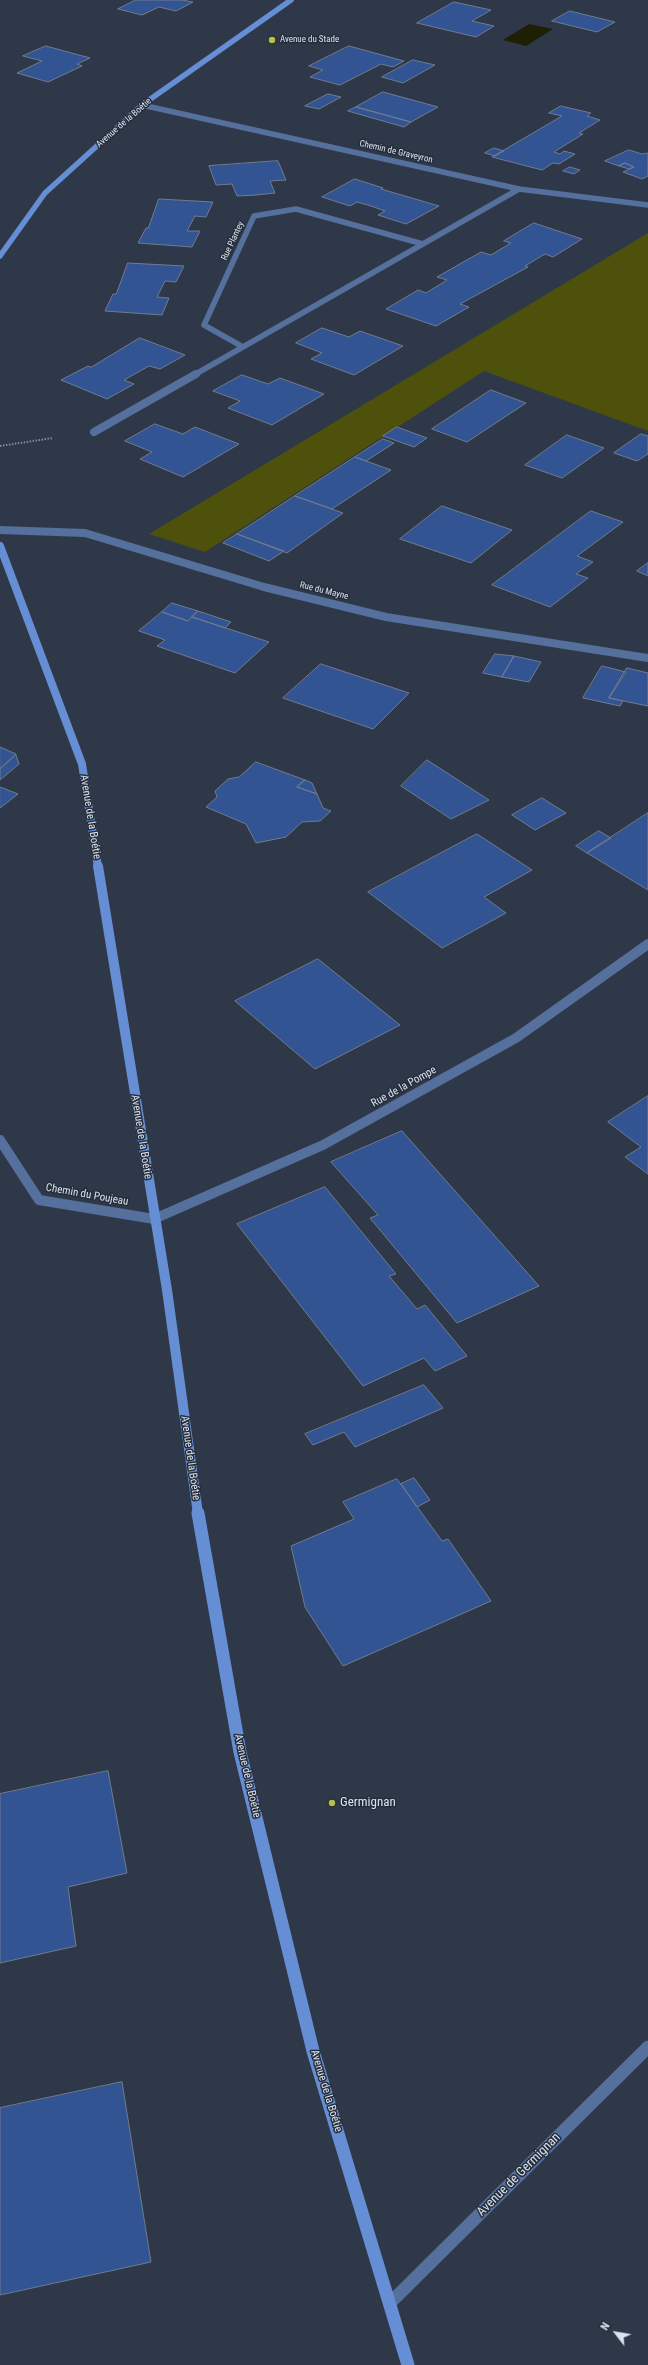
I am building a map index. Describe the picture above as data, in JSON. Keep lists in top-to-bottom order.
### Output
{
  "streets": {
    "main road": ["Avenue de la Boétie"],
    "street": [
      "Chemin de Graveyron",
      "Rue Plantey",
      "Rue du Mayne",
      "Rue de la Pompe",
      "Chemin du Poujeau",
      "Avenue de Germignan"
    ]
  },
  "crossings": [
    ["Avenue de la Boétie", "Chemin de Graveyron"],
    ["Avenue de la Boétie", "Rue de la Pompe"],
    ["Avenue de la Boétie", "Chemin du Poujeau"],
    ["Avenue de la Boétie", "Avenue de Germignan"],
    ["Rue de la Pompe", "Chemin du Poujeau"]
  ],
  "places": ["Avenue du Stade", "Germignan"],
  "north": "top left"
}
